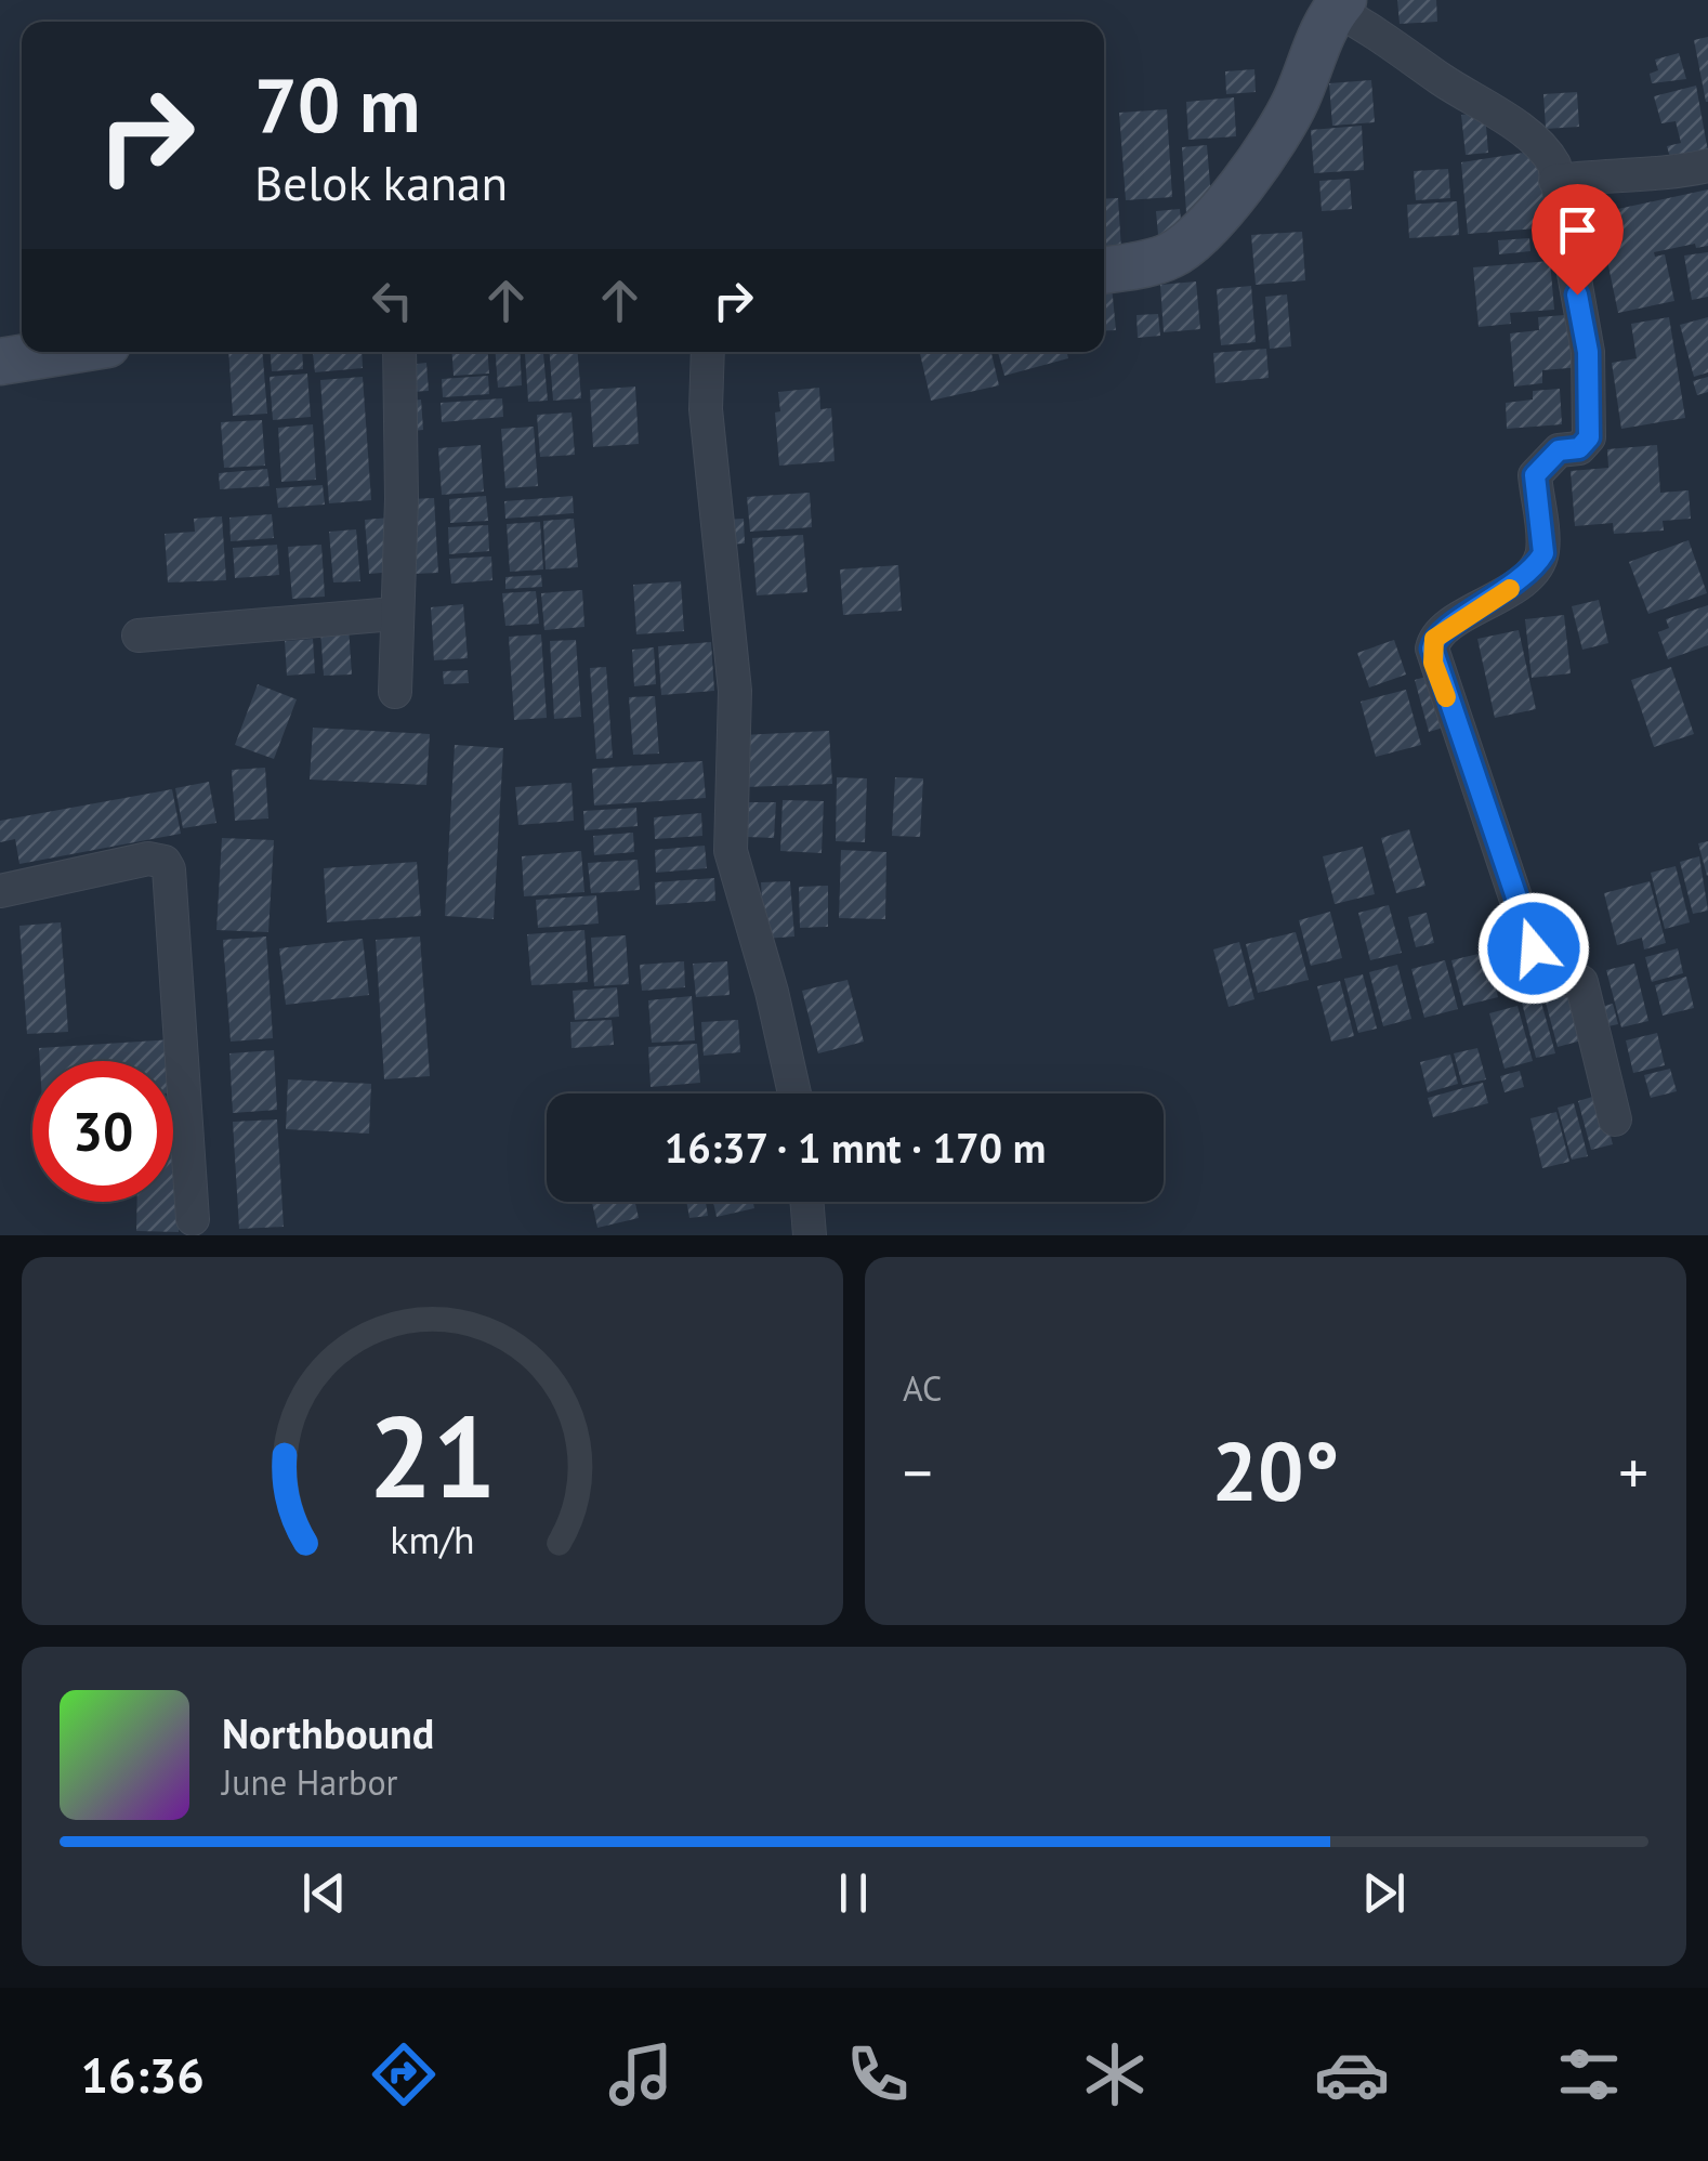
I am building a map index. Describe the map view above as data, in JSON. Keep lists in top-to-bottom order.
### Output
{
  "page": {
    "turn": ["70 m", "Belok kanan"],
    "limit": "30",
    "trip": "16:37 · 1 mnt · 170 m",
    "tile": "AC",
    "heat": ["−", "20°", "+"],
    "song": ["Northbound", "June Harbor"],
    "tabs": "16:36",
    "gauge": ["21", "km/h"]
  }
}
